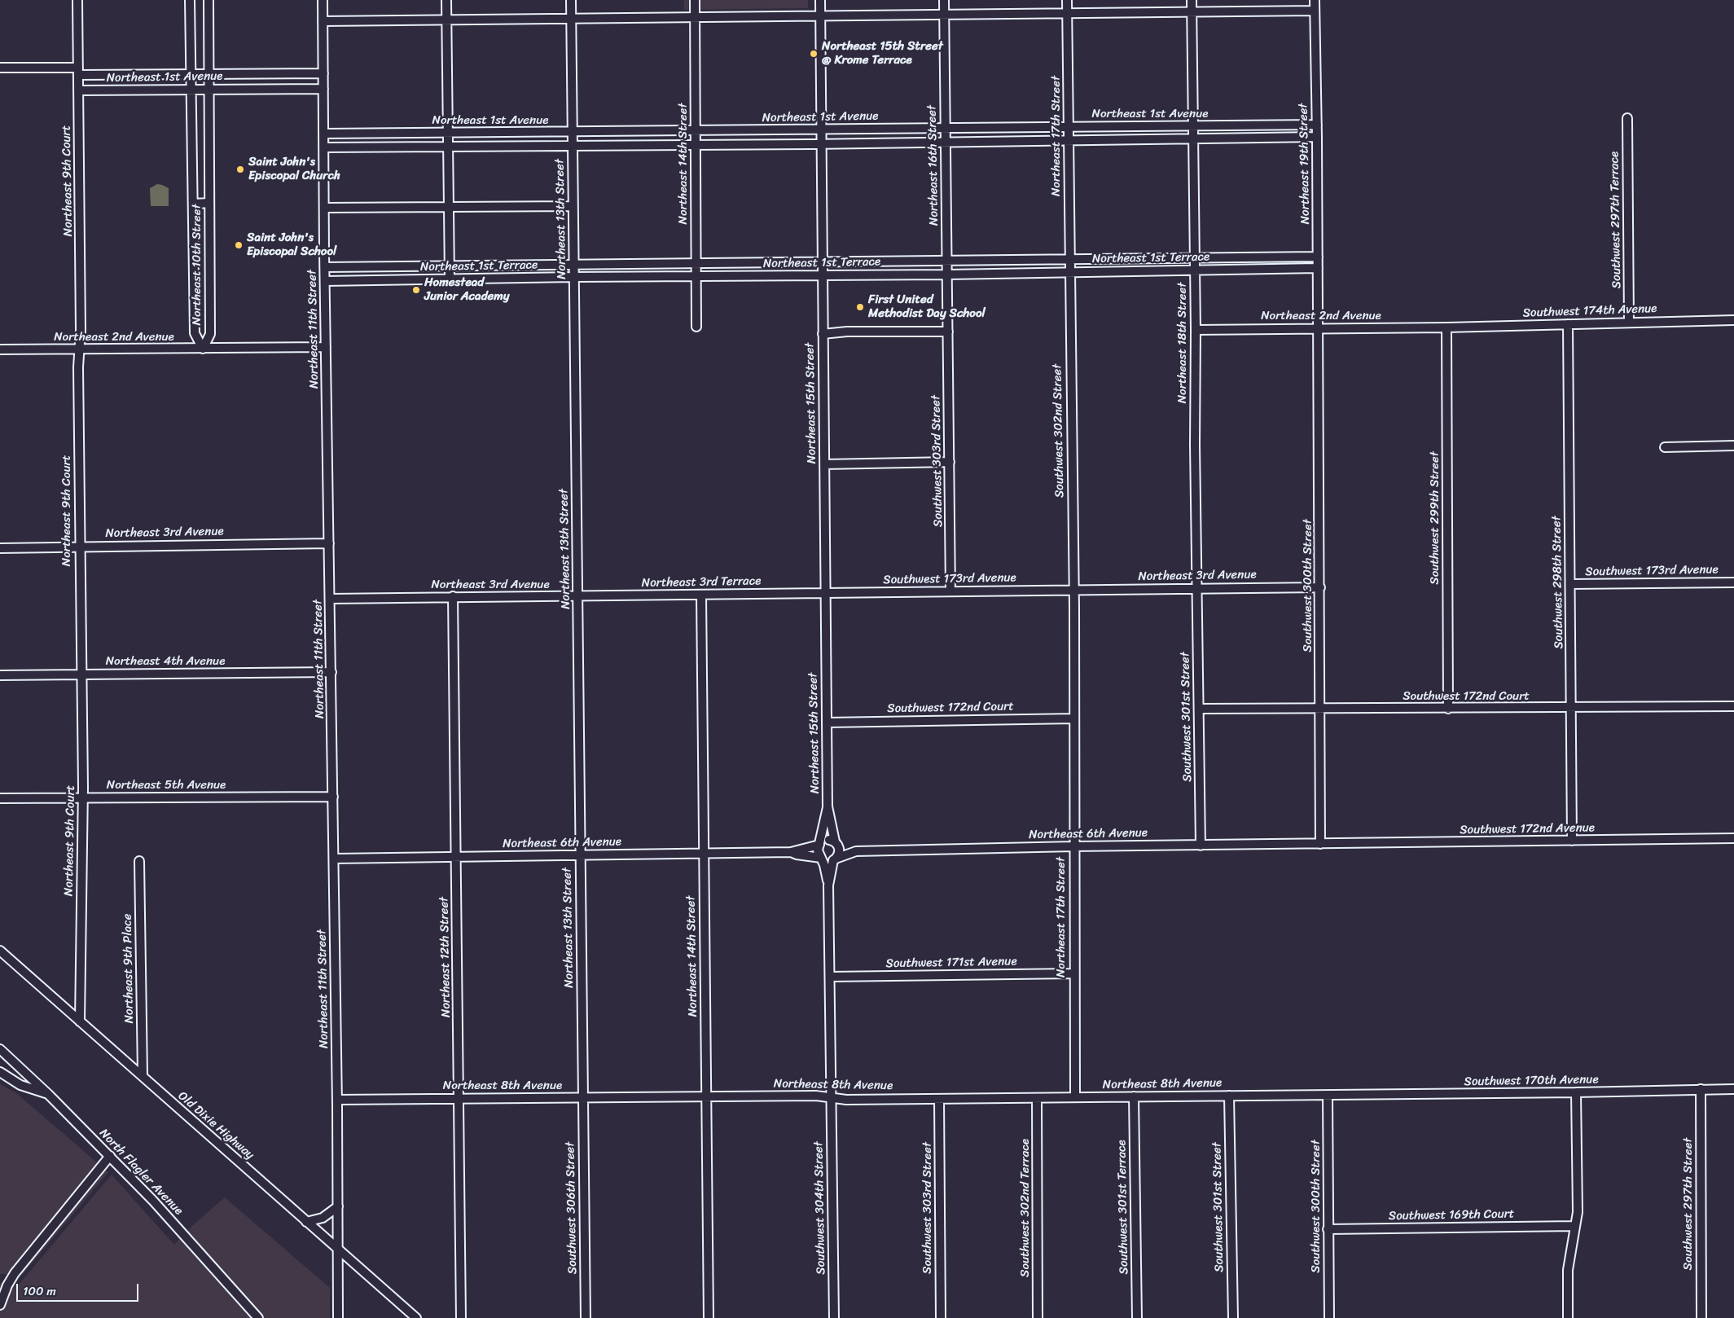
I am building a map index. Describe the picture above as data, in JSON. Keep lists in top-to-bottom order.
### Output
{
  "streets": {
    "street": [
      "Northeast 1st Avenue",
      "Northeast 17th Street",
      "Northeast 14th Street",
      "Northeast 19th Street",
      "Northeast 16th Street",
      "Northeast 9th Court",
      "Northeast 13th Street",
      "Southwest 297th Terrace",
      "Northeast 1st Terrace",
      "Northeast 10th Street",
      "Southwest 174th Avenue",
      "Northeast 2nd Avenue",
      "Northeast 11th Street",
      "Northeast 18th Street",
      "Northeast 15th Street",
      "Southwest 302nd Street",
      "Southwest 303rd Street",
      "Southwest 299th Street",
      "Northeast 3rd Avenue",
      "Southwest 173rd Avenue",
      "Northeast 3rd Terrace",
      "Southwest 298th Street",
      "Southwest 300th Street",
      "Northeast 4th Avenue",
      "Southwest 172nd Court",
      "Southwest 301st Street",
      "Northeast 5th Avenue",
      "Southwest 172nd Avenue",
      "Northeast 6th Avenue",
      "Northeast 12th Street",
      "Southwest 171st Avenue",
      "Northeast 9th Place",
      "Southwest 170th Avenue",
      "Northeast 8th Avenue",
      "Old Dixie Highway",
      "North Flagler Avenue",
      "Southwest 297th Street",
      "Southwest 301st Terrace",
      "Southwest 306th Street",
      "Southwest 304th Street",
      "Southwest 302nd Terrace",
      "Southwest 169th Court"
    ]
  },
  "crossings": [
    ["Northeast 1st Avenue", "Northeast 17th Street"],
    ["Northeast 1st Avenue", "Northeast 14th Street"],
    ["Northeast 1st Avenue", "Northeast 19th Street"],
    ["Northeast 1st Avenue", "Northeast 16th Street"],
    ["Northeast 1st Avenue", "Northeast 9th Court"],
    ["Northeast 1st Avenue", "Northeast 13th Street"],
    ["Northeast 1st Avenue", "Northeast 10th Street"],
    ["Northeast 1st Avenue", "Northeast 11th Street"],
    ["Northeast 1st Avenue", "Northeast 18th Street"],
    ["Northeast 1st Avenue", "Northeast 15th Street"],
    ["Northeast 17th Street", "Northeast 1st Terrace"],
    ["Northeast 17th Street", "Southwest 302nd Street"],
    ["Northeast 17th Street", "Northeast 3rd Avenue"],
    ["Northeast 17th Street", "Southwest 173rd Avenue"],
    ["Northeast 17th Street", "Southwest 172nd Court"],
    ["Northeast 17th Street", "Northeast 6th Avenue"],
    ["Northeast 17th Street", "Southwest 171st Avenue"],
    ["Northeast 17th Street", "Northeast 8th Avenue"],
    ["Northeast 14th Street", "Northeast 1st Terrace"],
    ["Northeast 14th Street", "Northeast 3rd Terrace"],
    ["Northeast 14th Street", "Northeast 6th Avenue"],
    ["Northeast 14th Street", "Northeast 8th Avenue"],
    ["Northeast 19th Street", "Northeast 1st Terrace"],
    ["Northeast 19th Street", "Northeast 2nd Avenue"],
    ["Northeast 19th Street", "Southwest 300th Street"],
    ["Northeast 16th Street", "Northeast 1st Terrace"],
    ["Northeast 16th Street", "Southwest 303rd Street"],
    ["Northeast 9th Court", "Northeast 2nd Avenue"],
    ["Northeast 9th Court", "Northeast 3rd Avenue"],
    ["Northeast 9th Court", "Northeast 4th Avenue"],
    ["Northeast 9th Court", "Northeast 5th Avenue"],
    ["Northeast 9th Court", "Old Dixie Highway"],
    ["Northeast 13th Street", "Northeast 1st Terrace"],
    ["Northeast 13th Street", "Northeast 3rd Avenue"],
    ["Northeast 13th Street", "Northeast 3rd Terrace"],
    ["Northeast 13th Street", "Northeast 6th Avenue"],
    ["Northeast 13th Street", "Northeast 8th Avenue"],
    ["Northeast 13th Street", "Southwest 306th Street"],
    ["Southwest 297th Terrace", "Southwest 174th Avenue"],
    ["Northeast 1st Terrace", "Northeast 11th Street"],
    ["Northeast 1st Terrace", "Northeast 18th Street"],
    ["Northeast 1st Terrace", "Northeast 15th Street"],
    ["Northeast 1st Terrace", "Southwest 302nd Street"],
    ["Northeast 10th Street", "Northeast 2nd Avenue"],
    ["Southwest 174th Avenue", "Northeast 2nd Avenue"],
    ["Southwest 174th Avenue", "Southwest 299th Street"],
    ["Southwest 174th Avenue", "Southwest 298th Street"],
    ["Northeast 2nd Avenue", "Northeast 11th Street"],
    ["Northeast 2nd Avenue", "Northeast 18th Street"],
    ["Northeast 2nd Avenue", "Southwest 299th Street"],
    ["Northeast 2nd Avenue", "Southwest 300th Street"],
    ["Northeast 11th Street", "Northeast 3rd Avenue"],
    ["Northeast 11th Street", "Northeast 4th Avenue"],
    ["Northeast 11th Street", "Northeast 5th Avenue"],
    ["Northeast 11th Street", "Northeast 6th Avenue"],
    ["Northeast 11th Street", "Northeast 8th Avenue"],
    ["Northeast 11th Street", "Old Dixie Highway"],
    ["Northeast 18th Street", "Northeast 3rd Avenue"],
    ["Northeast 18th Street", "Southwest 301st Street"],
    ["Northeast 15th Street", "Southwest 173rd Avenue"],
    ["Northeast 15th Street", "Northeast 3rd Terrace"],
    ["Northeast 15th Street", "Southwest 172nd Court"],
    ["Northeast 15th Street", "Northeast 6th Avenue"],
    ["Southwest 302nd Street", "Northeast 3rd Avenue"],
    ["Southwest 302nd Street", "Southwest 173rd Avenue"],
    ["Southwest 303rd Street", "Southwest 173rd Avenue"],
    ["Southwest 303rd Street", "Northeast 8th Avenue"],
    ["Southwest 299th Street", "Southwest 172nd Court"],
    ["Northeast 3rd Avenue", "Southwest 173rd Avenue"],
    ["Northeast 3rd Avenue", "Northeast 3rd Terrace"],
    ["Northeast 3rd Avenue", "Southwest 300th Street"],
    ["Northeast 3rd Avenue", "Southwest 301st Street"],
    ["Northeast 3rd Avenue", "Northeast 12th Street"],
    ["Southwest 173rd Avenue", "Northeast 3rd Terrace"],
    ["Southwest 173rd Avenue", "Southwest 298th Street"],
    ["Southwest 298th Street", "Southwest 172nd Court"],
    ["Southwest 298th Street", "Southwest 172nd Avenue"],
    ["Southwest 300th Street", "Southwest 172nd Court"],
    ["Southwest 300th Street", "Southwest 172nd Avenue"],
    ["Southwest 300th Street", "Northeast 6th Avenue"],
    ["Southwest 300th Street", "Southwest 170th Avenue"],
    ["Southwest 300th Street", "Northeast 8th Avenue"],
    ["Southwest 300th Street", "Southwest 169th Court"],
    ["Southwest 172nd Court", "Southwest 301st Street"],
    ["Southwest 301st Street", "Northeast 6th Avenue"],
    ["Southwest 301st Street", "Northeast 8th Avenue"],
    ["Southwest 172nd Avenue", "Northeast 6th Avenue"],
    ["Northeast 6th Avenue", "Northeast 12th Street"],
    ["Northeast 12th Street", "Northeast 8th Avenue"],
    ["Northeast 9th Place", "Old Dixie Highway"],
    ["Southwest 170th Avenue", "Northeast 8th Avenue"],
    ["Southwest 170th Avenue", "Southwest 297th Street"],
    ["Northeast 8th Avenue", "Southwest 301st Terrace"],
    ["Northeast 8th Avenue", "Southwest 306th Street"],
    ["Northeast 8th Avenue", "Southwest 304th Street"],
    ["Northeast 8th Avenue", "Southwest 302nd Terrace"]
  ],
  "places": [
    "Northeast 15th Street @ Krome Terrace",
    "Saint John's Episcopal Church",
    "Saint John's Episcopal School",
    "Homestead Junior Academy",
    "First United Methodist Day School"
  ],
  "scale_bar": "100 m"
}
